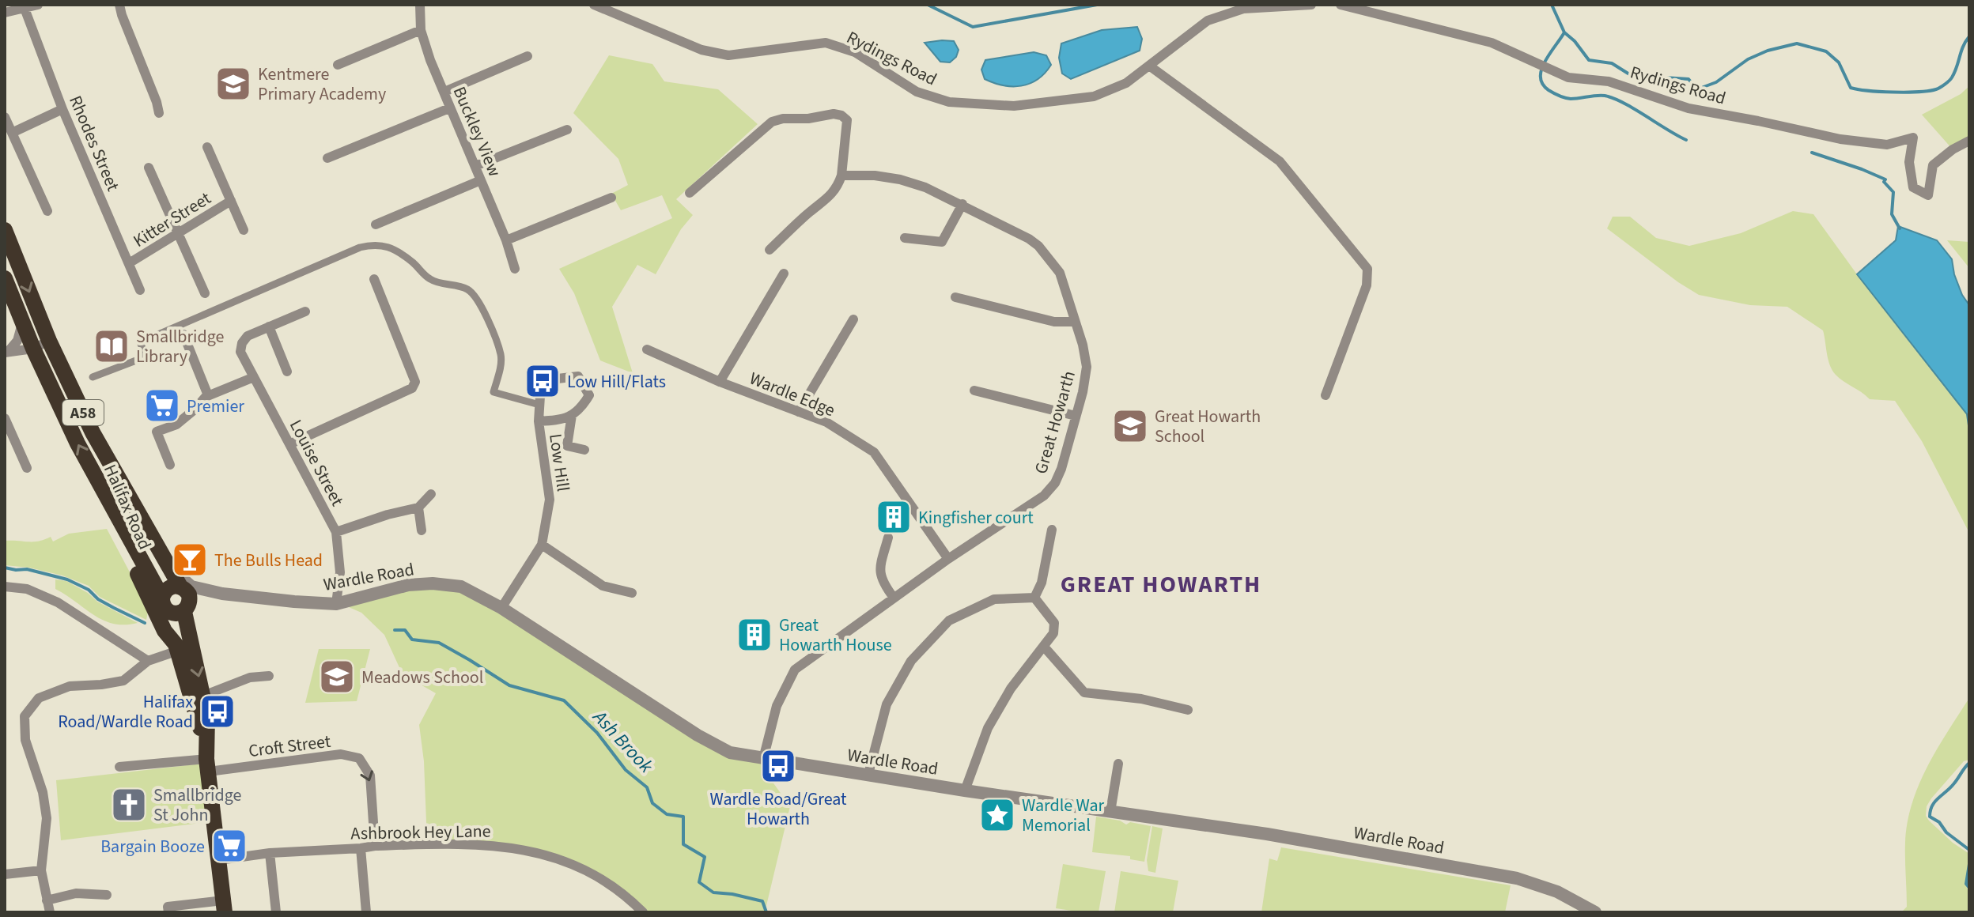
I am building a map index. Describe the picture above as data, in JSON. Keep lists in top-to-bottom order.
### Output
{
  "streets": {
    "highway": ["A58", "Halifax Road"],
    "street": [
      "Rydings Road",
      "Buckley View",
      "Rhodes Street",
      "Kitter Street",
      "Wardle Edge",
      "Great Howarth",
      "Louise Street",
      "Low Hill",
      "Wardle Road",
      "Croft Street",
      "Ashbrook Hey Lane"
    ]
  },
  "crossings": [
    ["Rhodes Street", "Kitter Street"],
    ["Wardle Edge", "Great Howarth"],
    ["A58", "Halifax Road"],
    ["A58", "Wardle Road"],
    ["Great Howarth", "Wardle Road"],
    ["Louise Street", "Wardle Road"],
    ["Low Hill", "Wardle Road"],
    ["Halifax Road", "Wardle Road"],
    ["Halifax Road", "Croft Street"],
    ["Halifax Road", "Ashbrook Hey Lane"],
    ["Croft Street", "Ashbrook Hey Lane"]
  ],
  "districts": ["GREAT HOWARTH"],
  "water": ["Ash Brook"],
  "places": {
    "school or university": ["Kentmere Primary Academy", "Great Howarth School", "Meadows School"],
    "library": ["Smallbridge Library"],
    "bus stop": ["Low Hill/Flats", "Halifax Road/Wardle Road", "Wardle Road/Great Howarth"],
    "supermarket": ["Premier", "Bargain Booze"],
    "building": ["Kingfisher court", "Great Howarth House"],
    "bar": ["The Bulls Head"],
    "church": ["Smallbridge St John"],
    "place": ["Wardle War Memorial"]
  }
}
